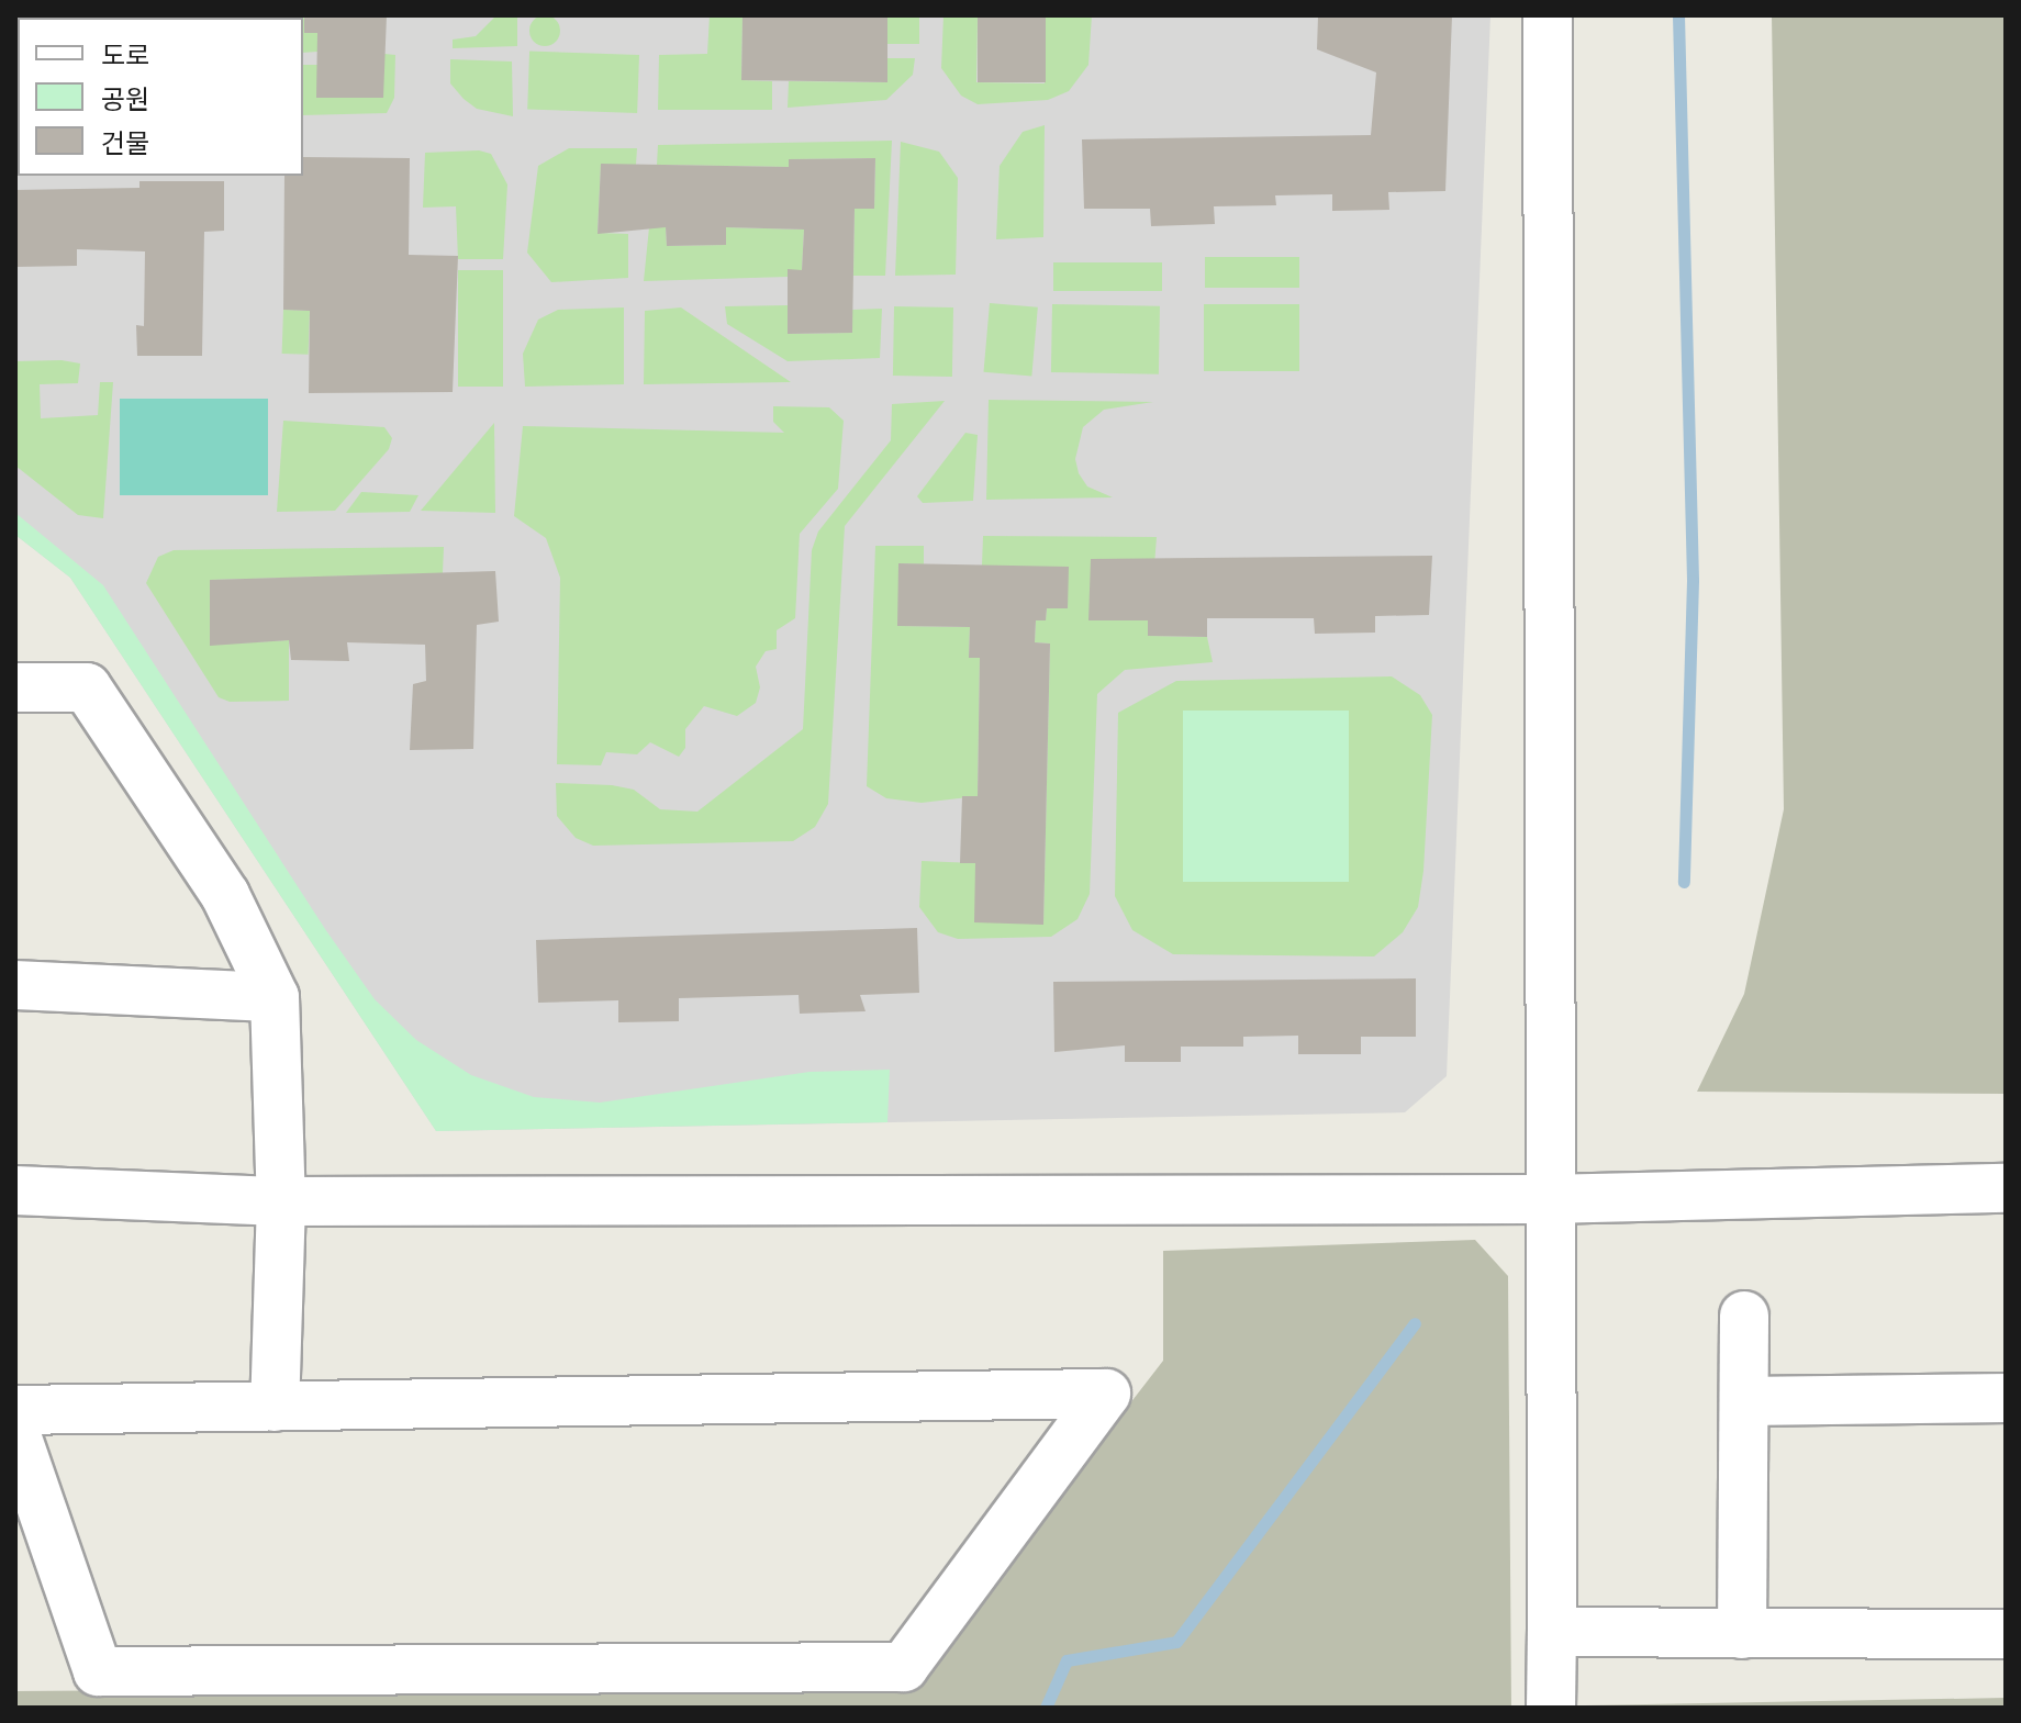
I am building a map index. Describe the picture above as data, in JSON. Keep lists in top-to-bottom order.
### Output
{
  "legend": ["도로", "공원", "건물"]
}
